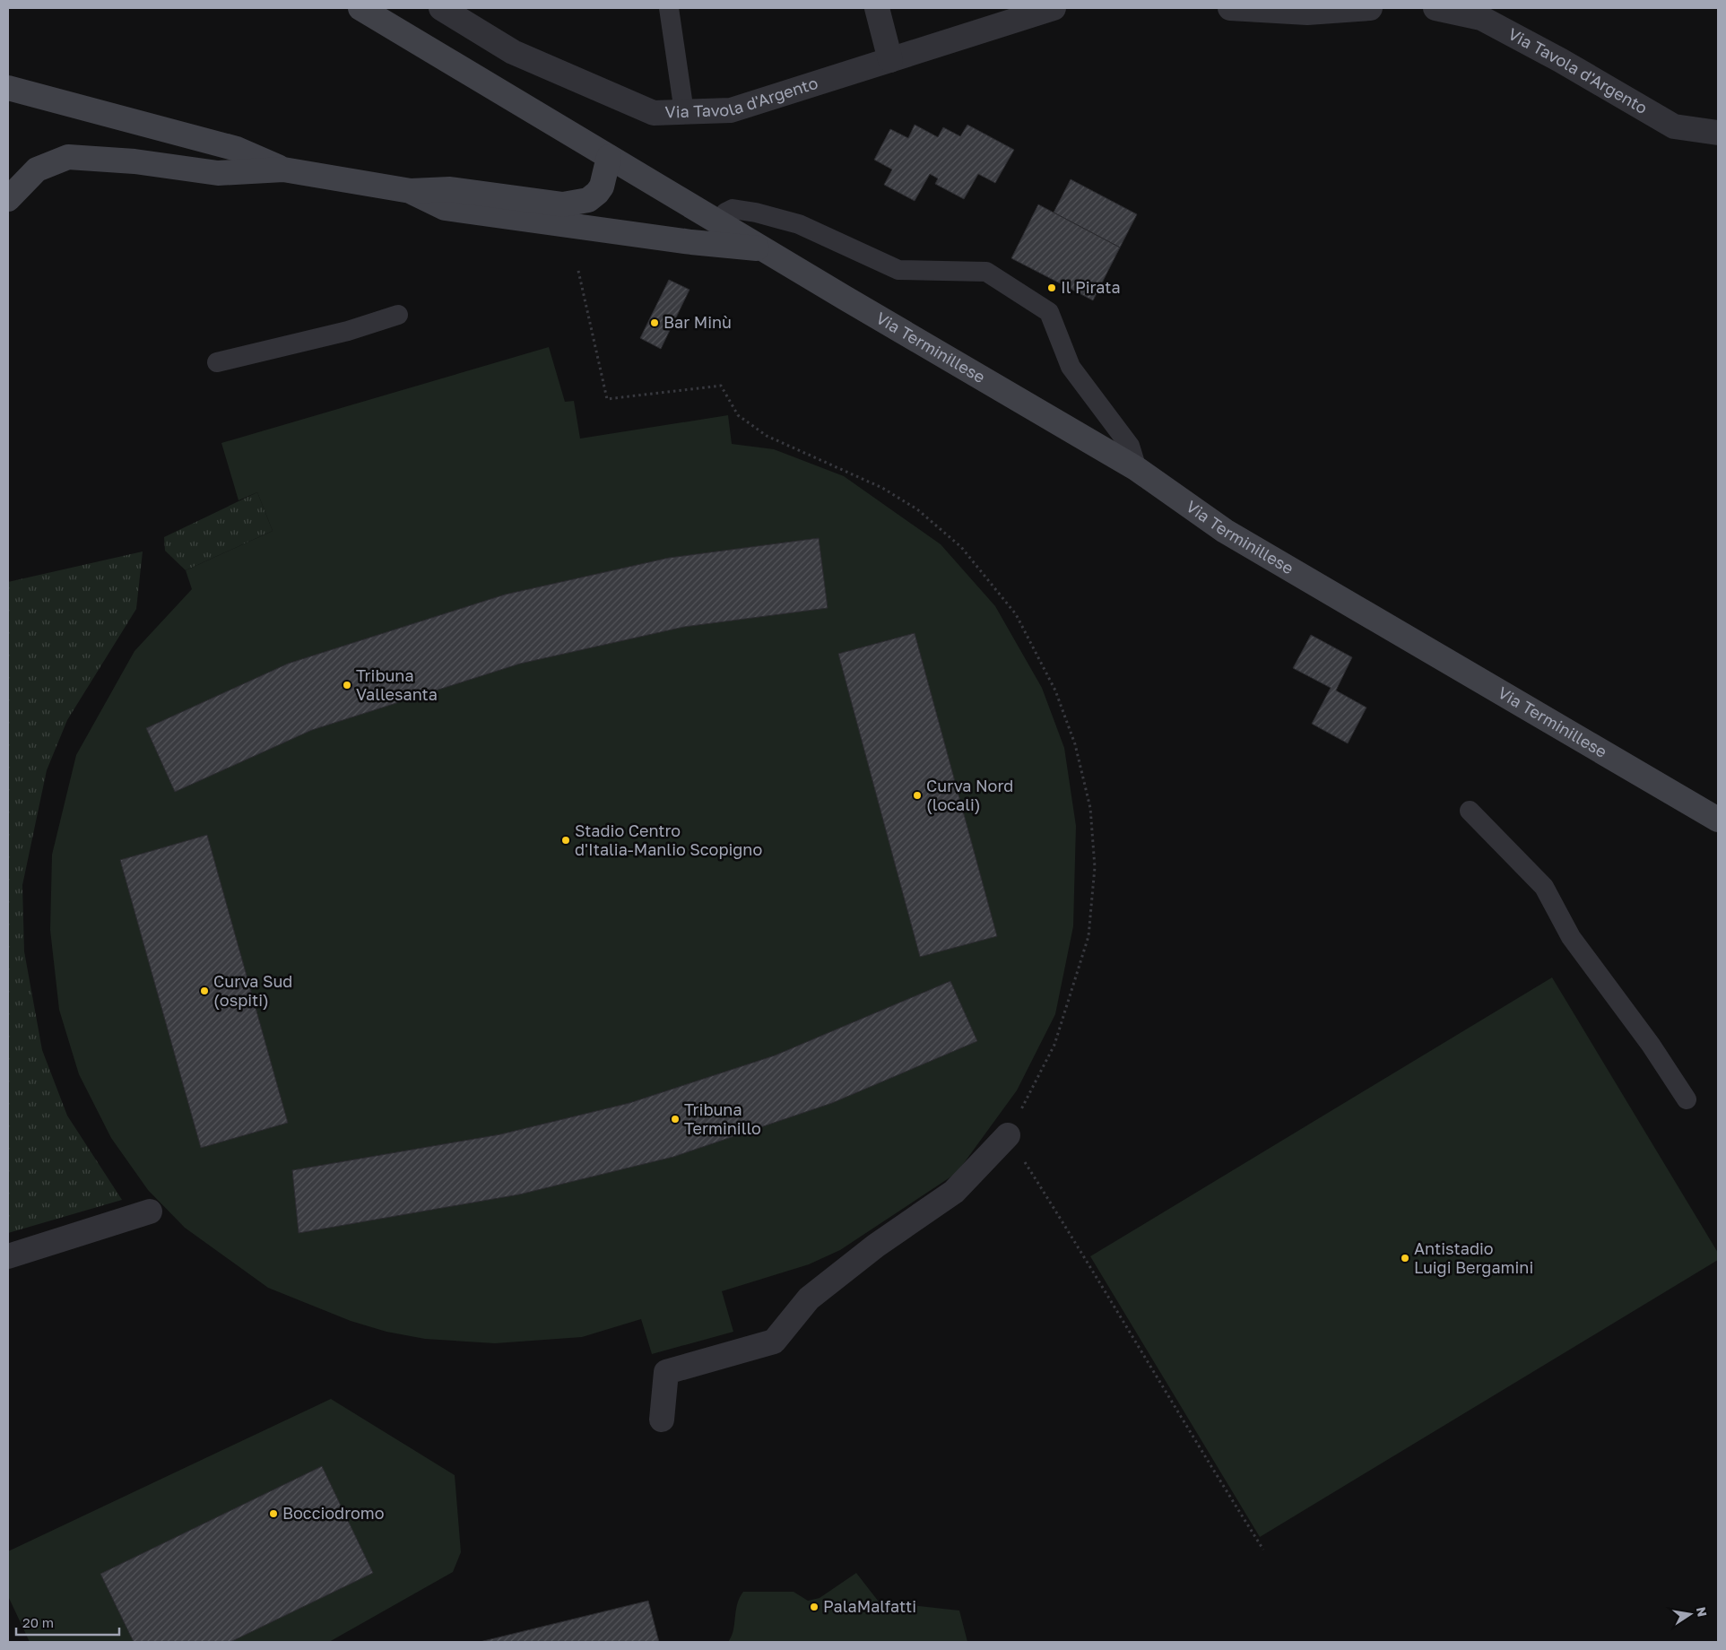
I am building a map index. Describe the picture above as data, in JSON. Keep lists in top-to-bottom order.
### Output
{
  "streets": {
    "main road": ["Via Terminillese"],
    "street": ["Via Tavola d'Argento"]
  },
  "places": [
    "Il Pirata",
    "Bar Minù",
    "Tribuna Vallesanta",
    "Curva Nord (locali)",
    "Stadio Centro d'Italia-Manlio Scopigno",
    "Curva Sud (ospiti)",
    "Tribuna Terminillo",
    "Antistadio Luigi Bergamini",
    "Bocciodromo",
    "PalaMalfatti"
  ],
  "scale_bar": "20 m",
  "north": "right"
}
